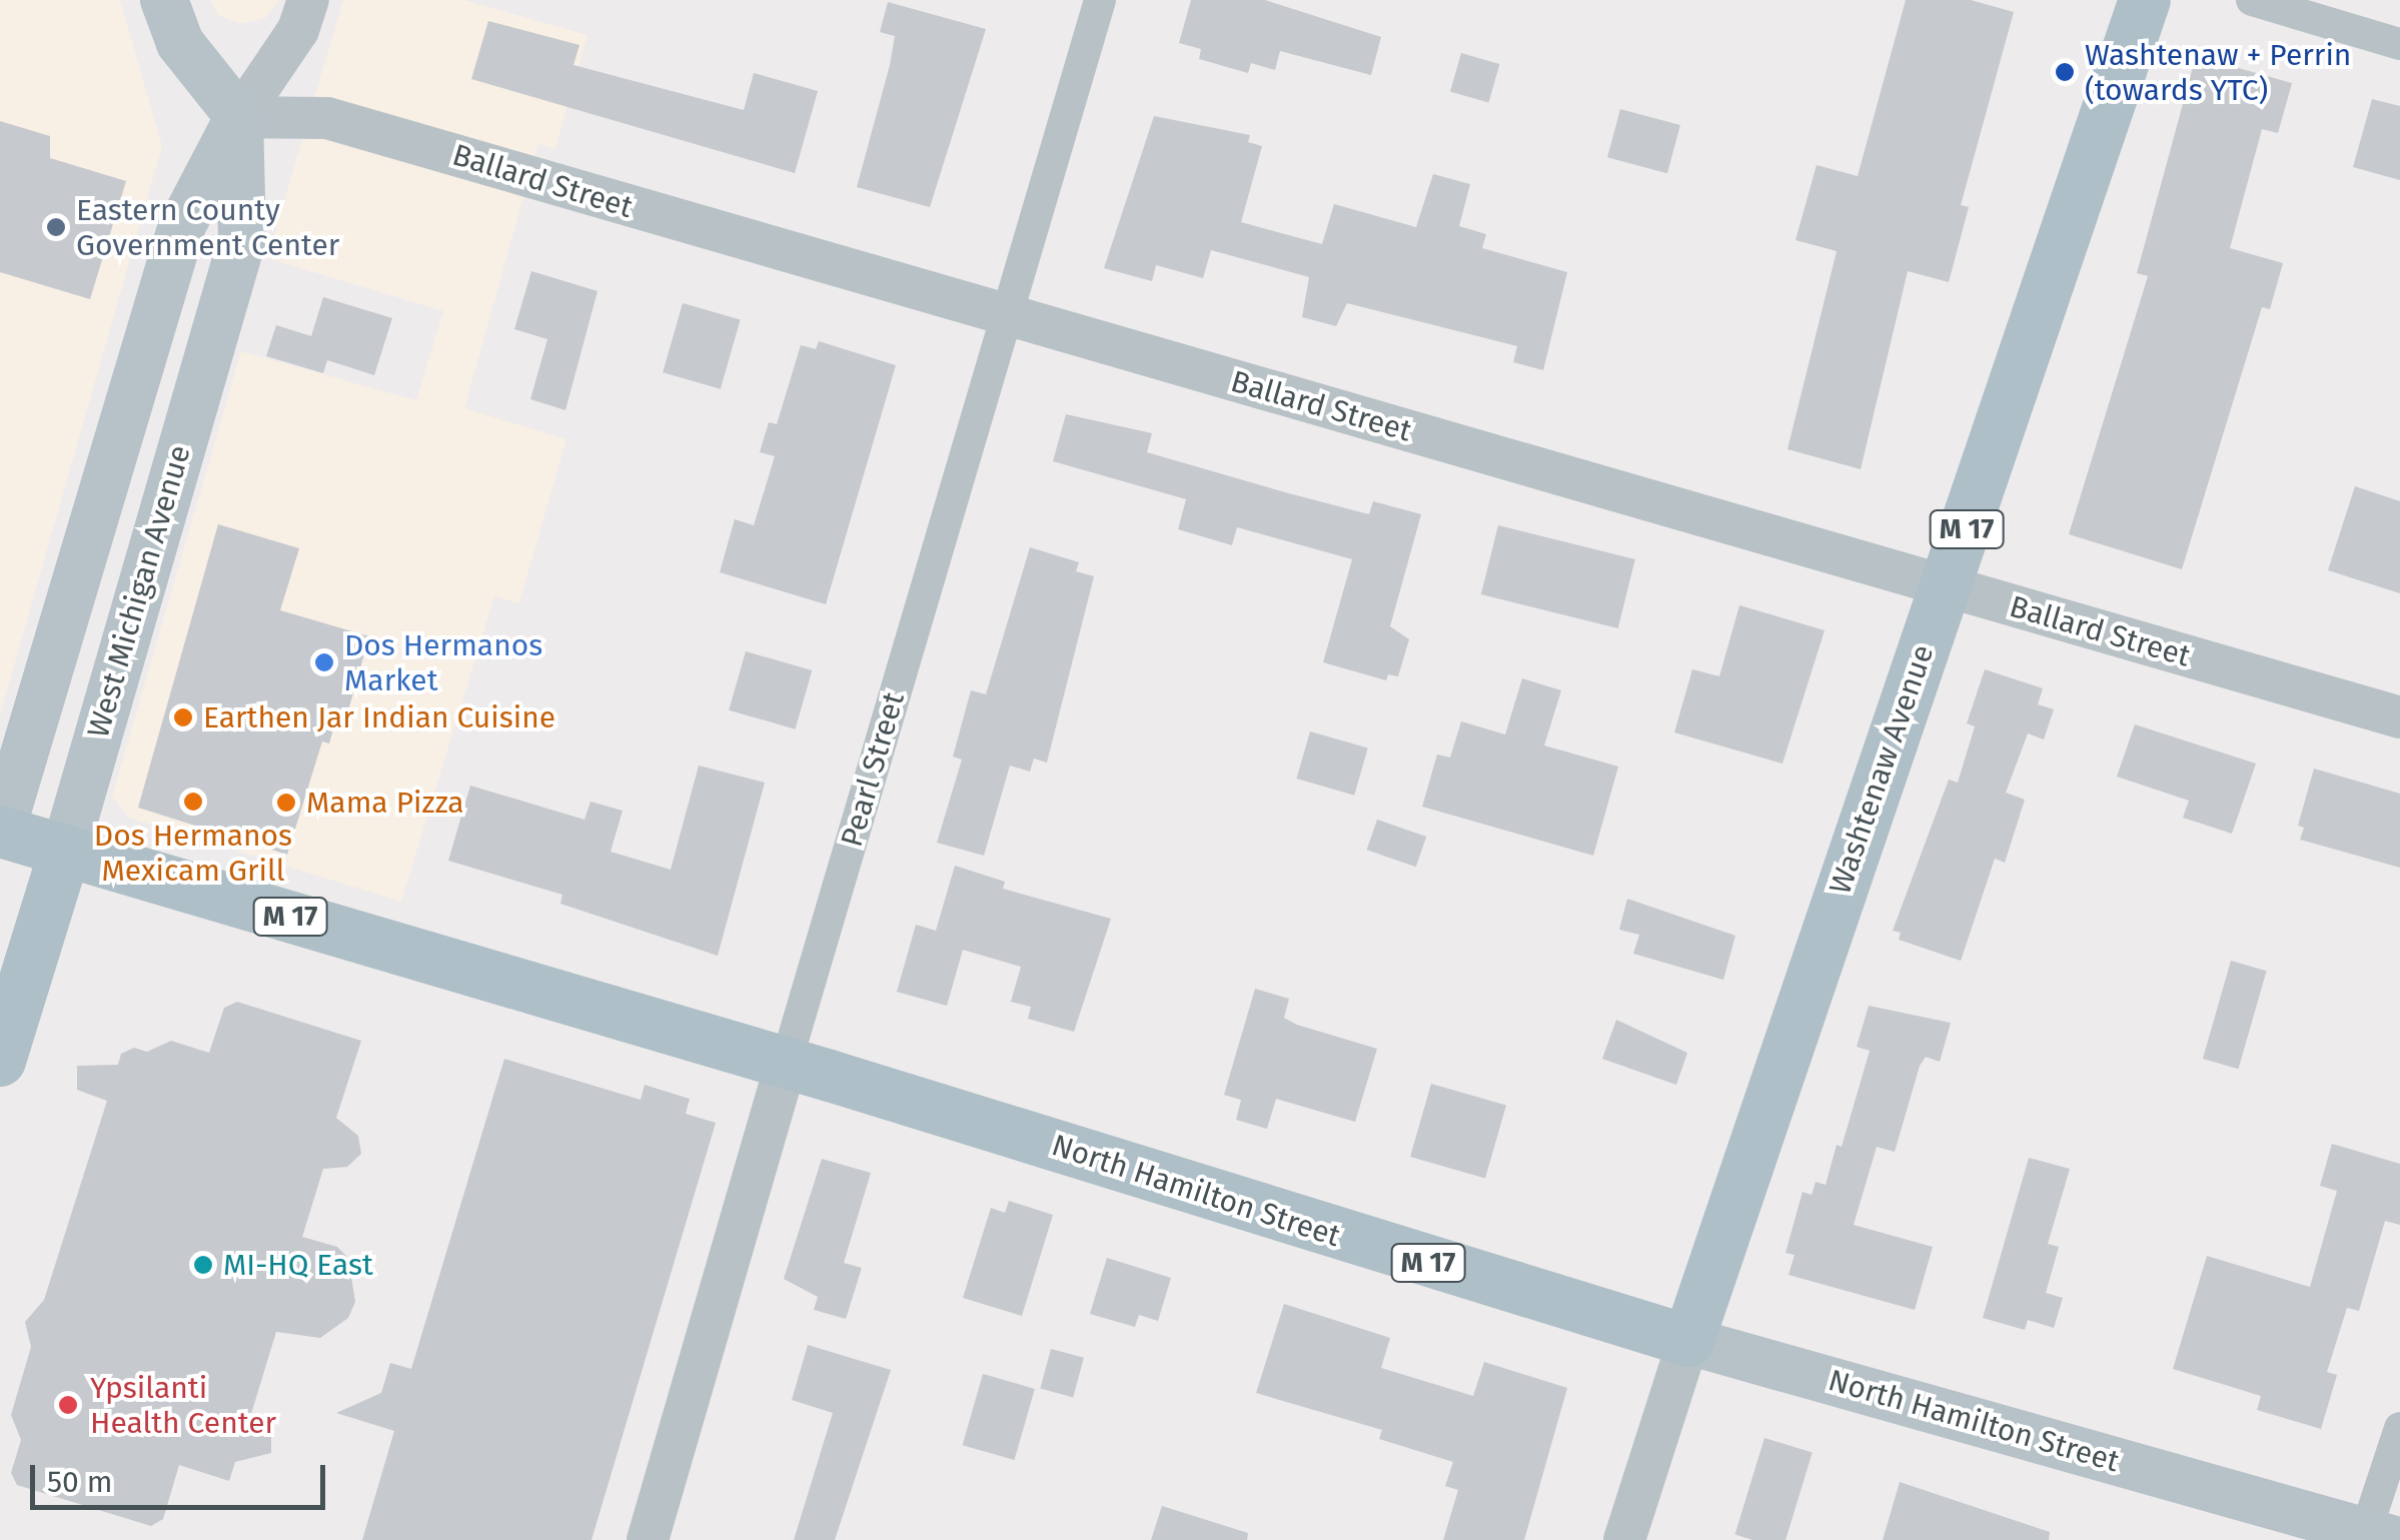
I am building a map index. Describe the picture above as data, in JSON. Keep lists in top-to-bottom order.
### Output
{
  "streets": {
    "main road": [
      "M 17",
      "West Michigan Avenue",
      "Washtenaw Avenue",
      "North Hamilton Street"
    ],
    "street": ["Ballard Street", "Pearl Street"]
  },
  "crossings": [
    ["Ballard Street", "West Michigan Avenue"],
    ["Ballard Street", "Pearl Street"],
    ["Ballard Street", "Washtenaw Avenue"],
    ["West Michigan Avenue", "North Hamilton Street"],
    ["Pearl Street", "North Hamilton Street"],
    ["Washtenaw Avenue", "North Hamilton Street"]
  ],
  "places": [
    "Washtenaw + Perrin (towards YTC)",
    "Eastern County Government Center",
    "Dos Hermanos Market",
    "Earthen Jar Indian Cuisine",
    "Dos Hermanos Mexicam Grill",
    "Mama Pizza",
    "MI-HQ East",
    "Ypsilanti Health Center"
  ],
  "scale_bar": "50 m"
}
